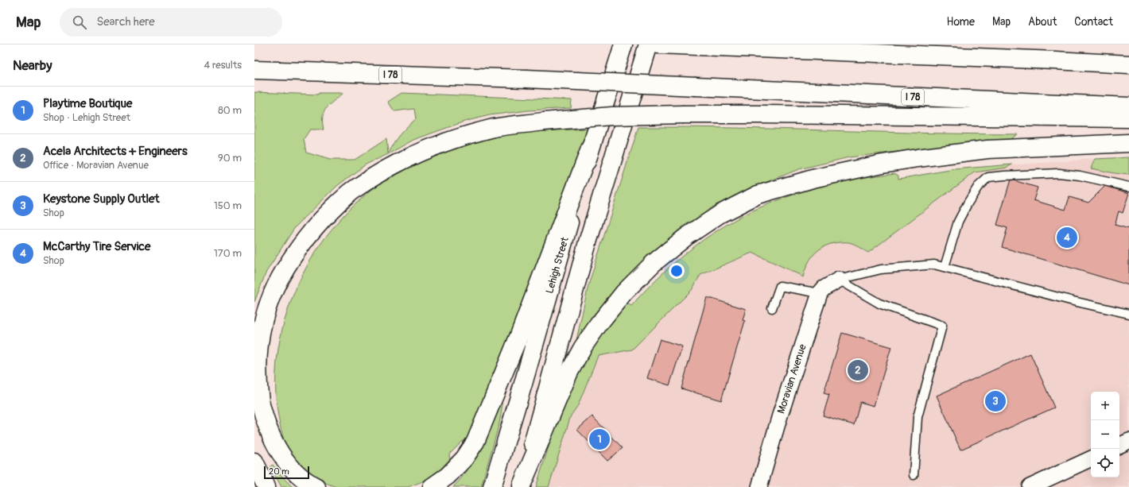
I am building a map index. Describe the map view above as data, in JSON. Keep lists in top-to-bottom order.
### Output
{
  "streets": {
    "highway": ["I 78", "Lehigh Street"],
    "street": ["Moravian Avenue"]
  },
  "scale_bar": "20 m",
  "page": {
    "header": "Map",
    "search": "Search here",
    "nav": [
      "Home",
      "Map",
      "About",
      "Contact"
    ],
    "heading": ["Nearby", "4 results"],
    "list": [
      {
        "mark": "1",
        "name": "Playtime Boutique",
        "note": "Shop · Lehigh Street",
        "value": "80 m"
      },
      {
        "mark": "2",
        "name": "Acela Architects + Engineers",
        "note": "Office · Moravian Avenue",
        "value": "90 m"
      },
      {
        "mark": "3",
        "name": "Keystone Supply Outlet",
        "note": "Shop",
        "value": "150 m"
      },
      {
        "mark": "4",
        "name": "McCarthy Tire Service",
        "note": "Shop",
        "value": "170 m"
      }
    ],
    "pins": [
      "4",
      "2",
      "3",
      "1"
    ],
    "map_buttons": ["+", "−"],
    "scale": "20 m"
  }
}
